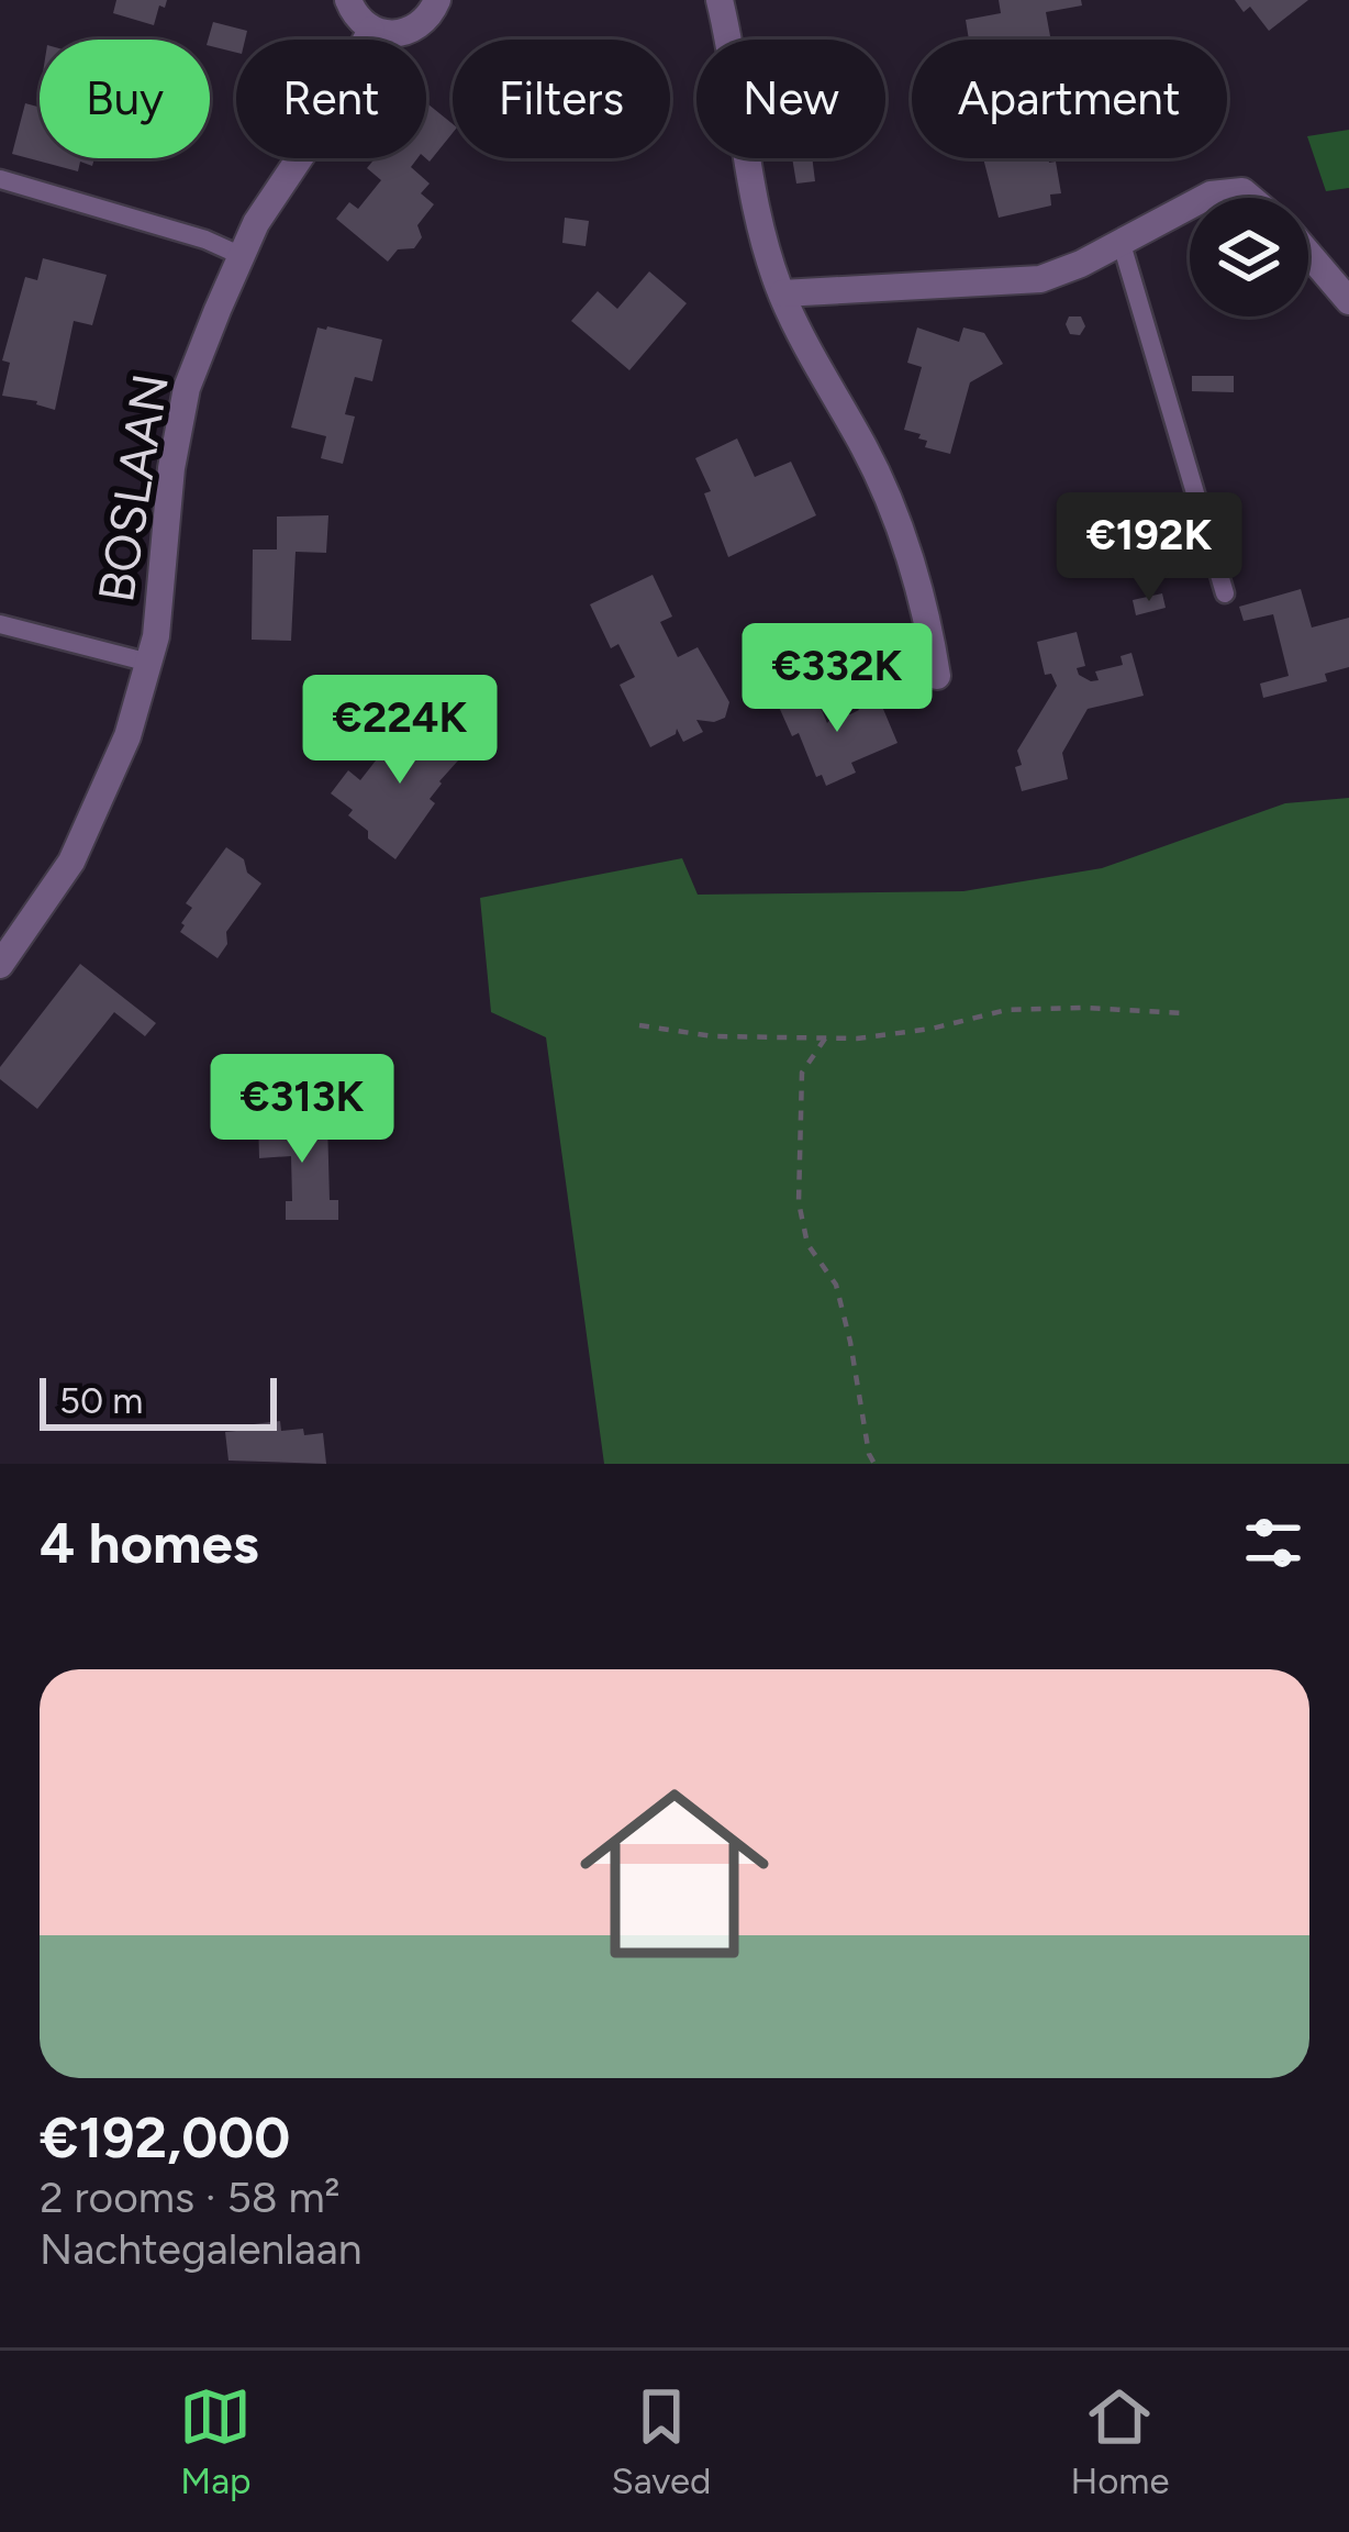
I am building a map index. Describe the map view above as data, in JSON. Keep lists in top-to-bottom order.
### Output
{
  "streets": {
    "street": ["BOSLAAN"]
  },
  "scale_bar": "50 m",
  "page": {
    "chip": [
      "Buy",
      "Rent",
      "Filters",
      "New",
      "Apartment"
    ],
    "price": [
      "€192K",
      "€332K",
      "€224K",
      "€313K"
    ],
    "scale": "50 m",
    "heading": "4 homes",
    "list": [
      {
        "name": "€192,000",
        "note": "2 rooms · 58 m² · Nachtegalenlaan"
      }
    ],
    "tabs": ["Map", "Saved", "Home"]
  }
}
